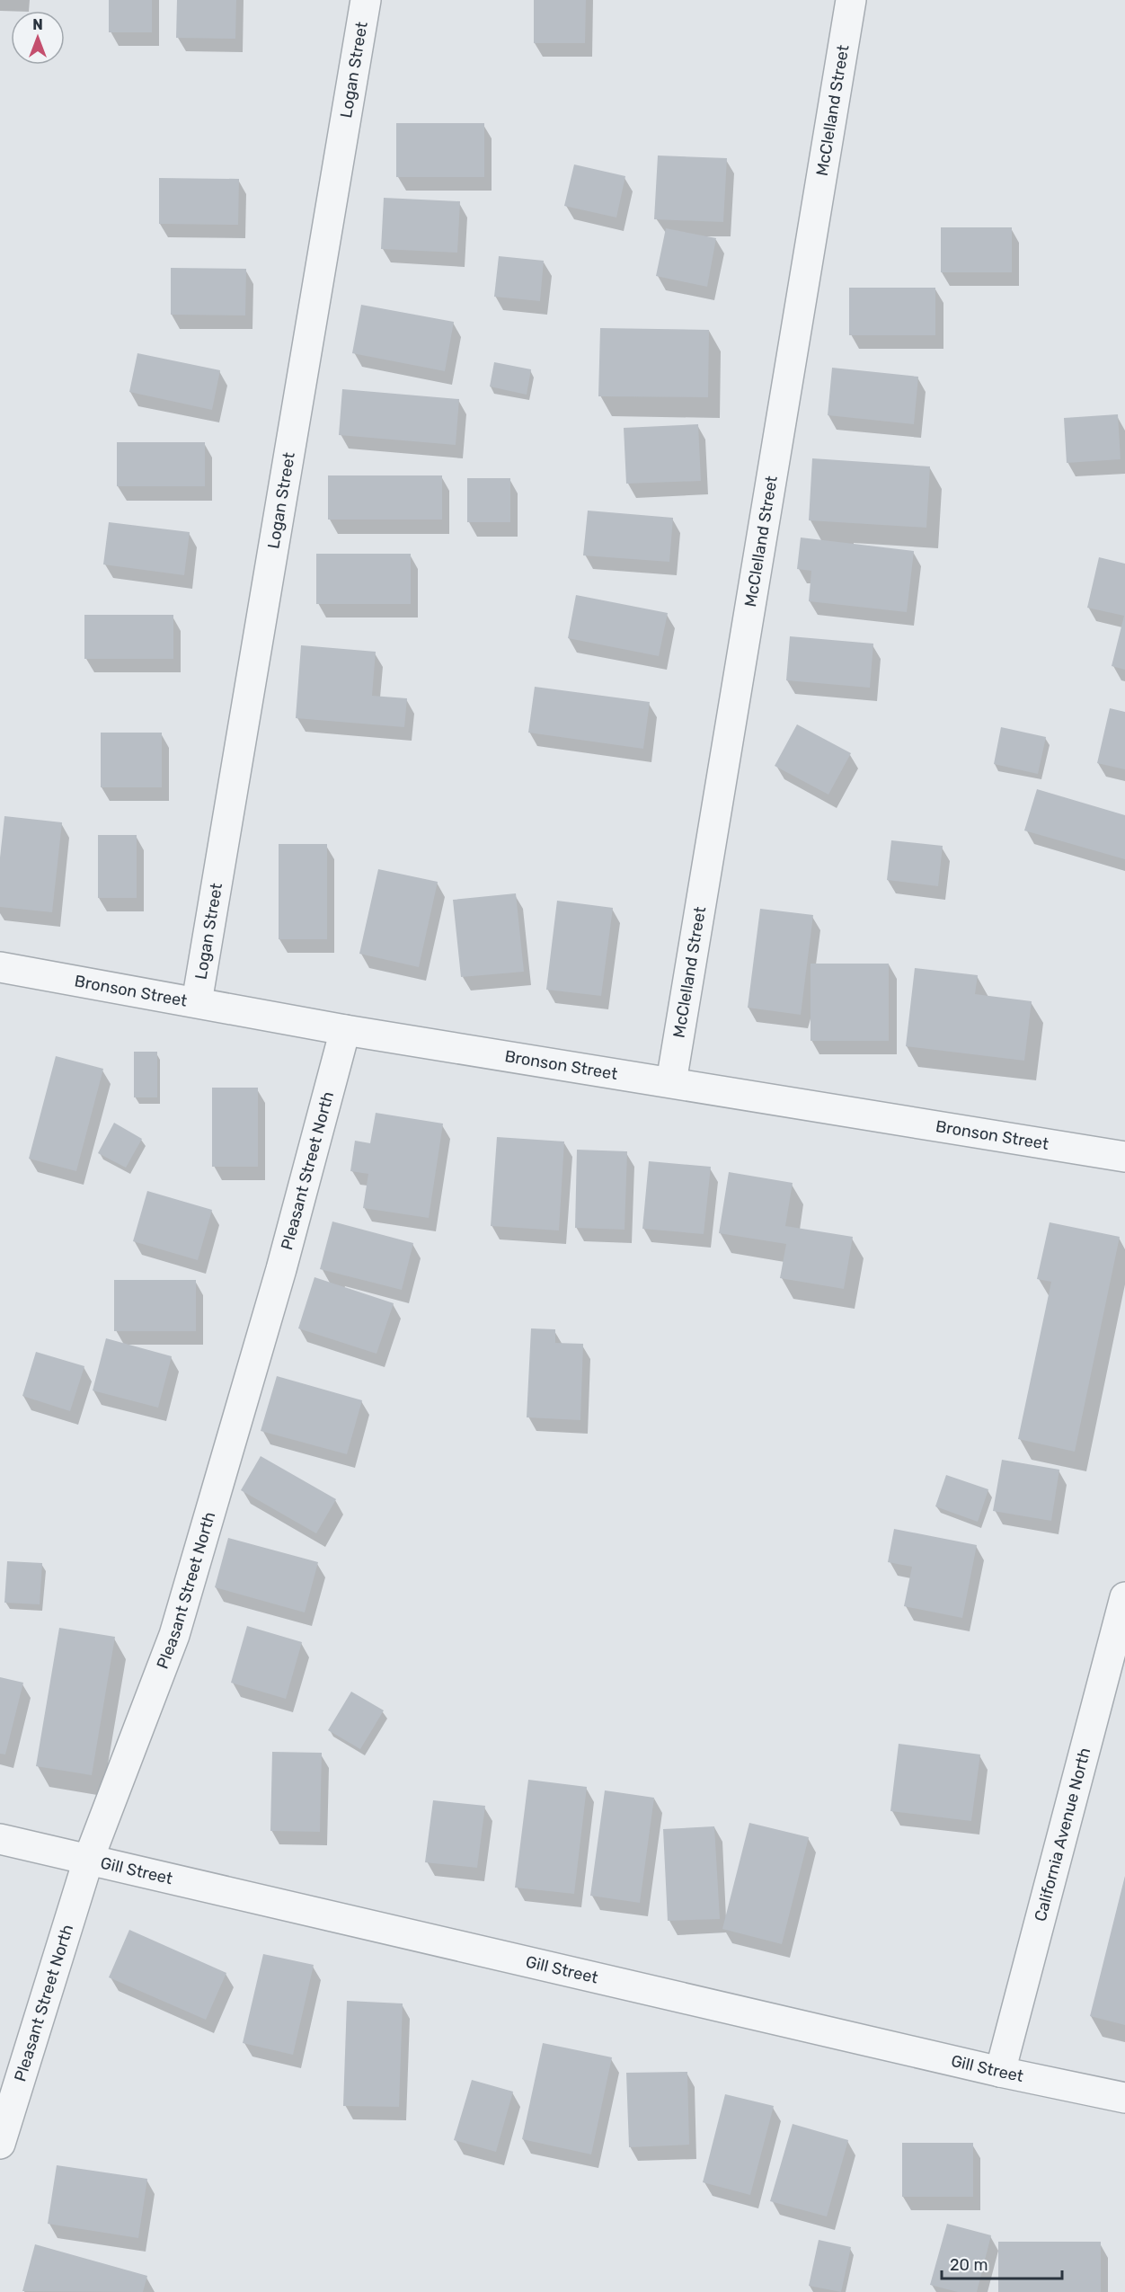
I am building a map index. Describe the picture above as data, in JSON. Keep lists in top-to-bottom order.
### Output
{
  "streets": {
    "street": [
      "Logan Street",
      "McClelland Street",
      "Bronson Street",
      "Pleasant Street North",
      "California Avenue North",
      "Gill Street"
    ]
  },
  "crossings": [
    ["Logan Street", "Bronson Street"],
    ["McClelland Street", "Bronson Street"],
    ["Bronson Street", "Pleasant Street North"],
    ["Pleasant Street North", "Gill Street"],
    ["California Avenue North", "Gill Street"]
  ],
  "scale_bar": "20 m",
  "north": "top"
}
